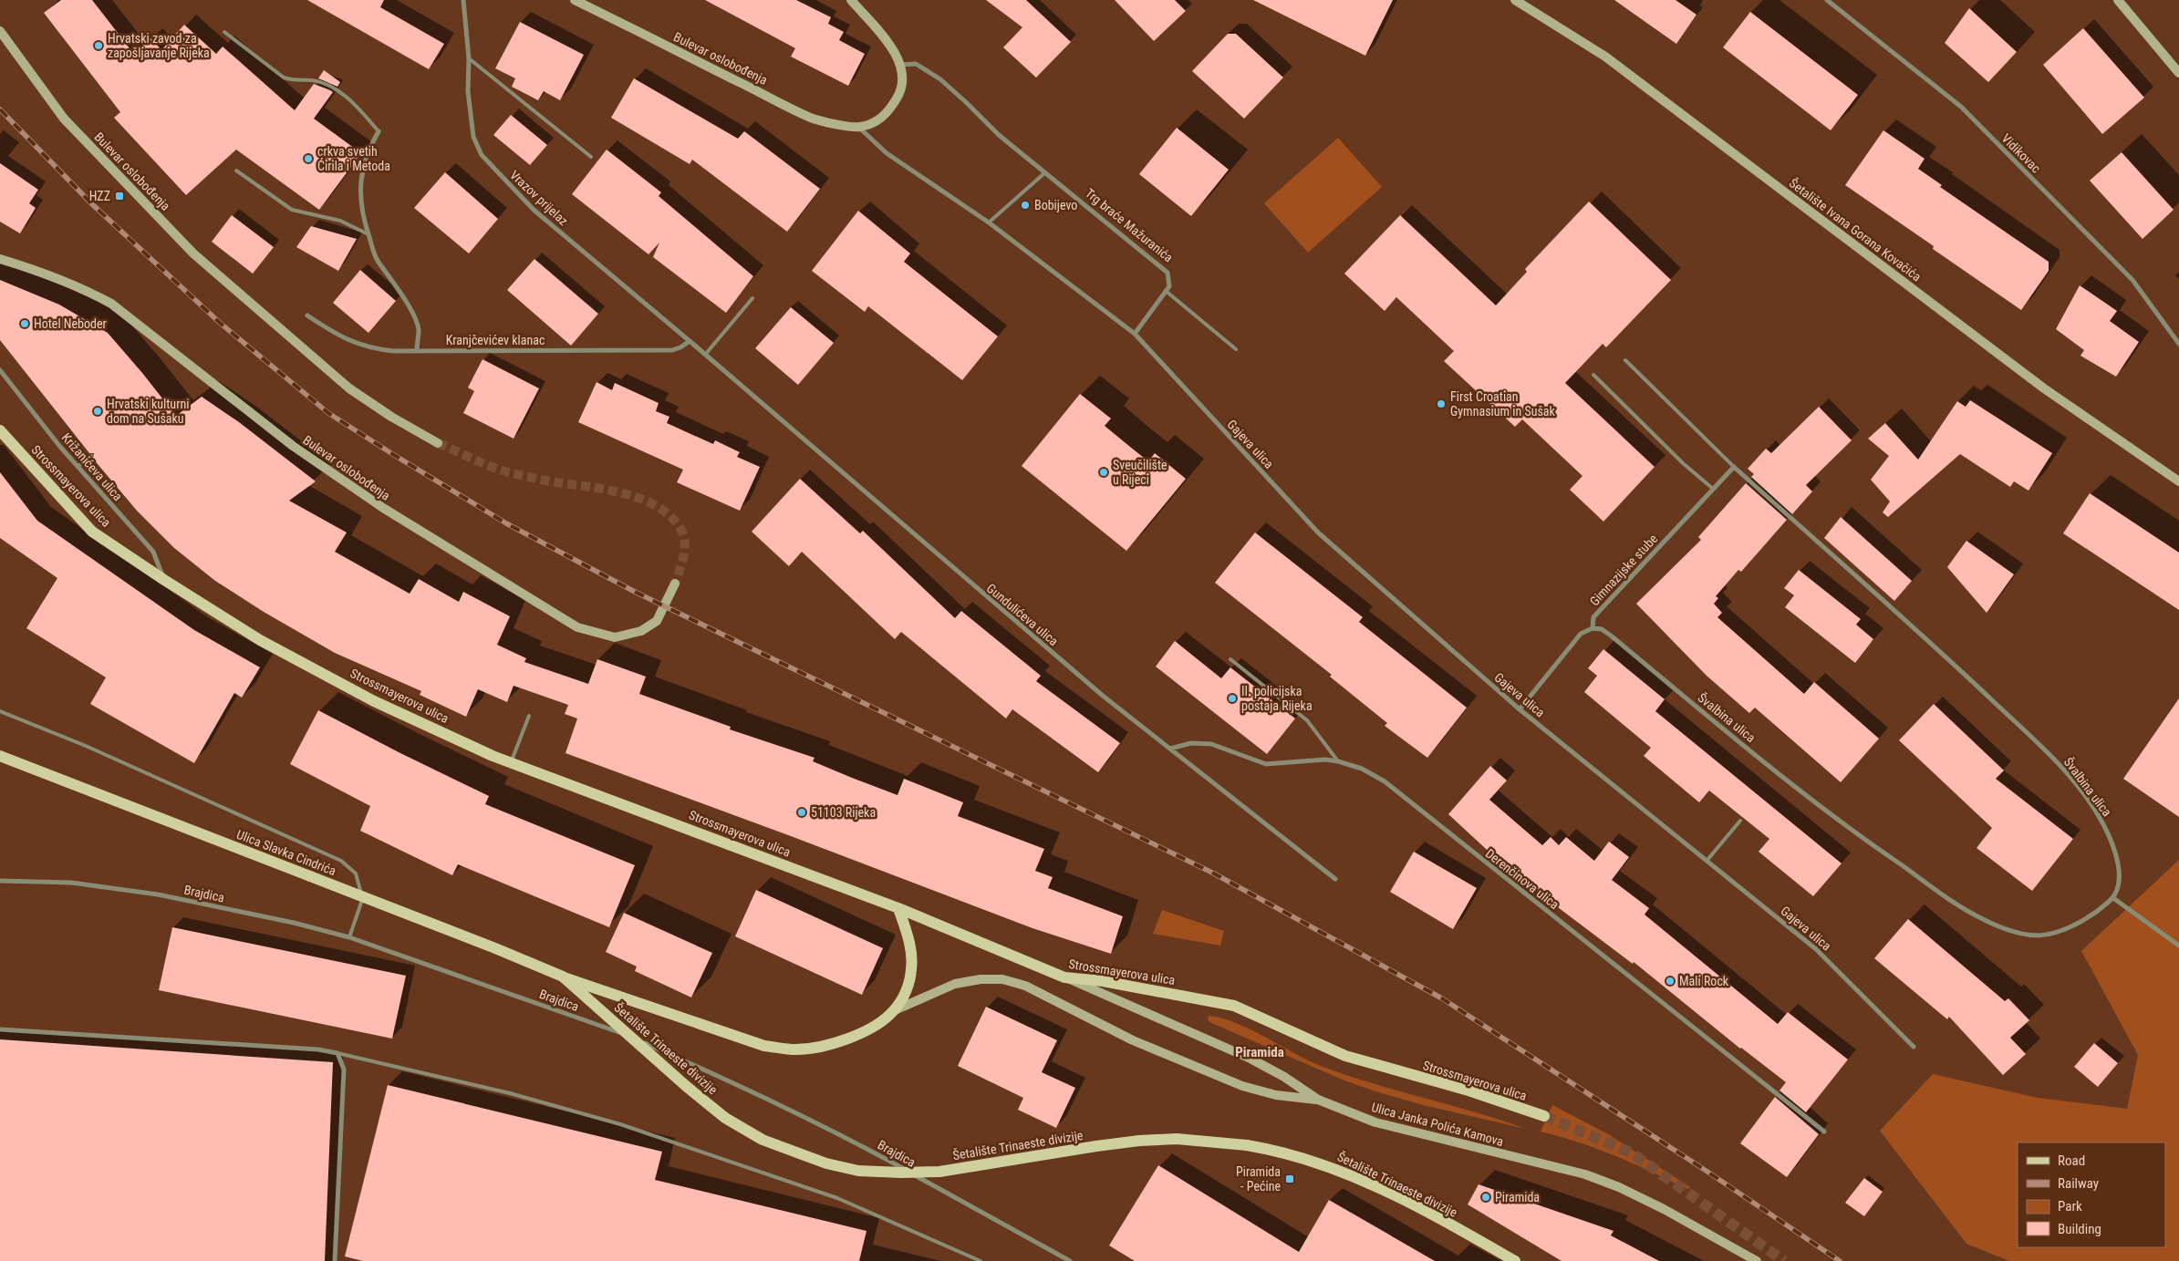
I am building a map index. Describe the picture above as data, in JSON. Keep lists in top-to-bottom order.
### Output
{
  "streets": {
    "main road": ["Strossmayerova ulica", "Ulica Slavka Cindrića", "Šetalište Trinaeste divizije"],
    "street": [
      "Bulevar oslobođenja",
      "Vidikovac",
      "Vrazov prijelaz",
      "Trg braće Mažuranića",
      "Šetalište Ivana Gorana Kovačića",
      "Kranjčevićev klanac",
      "Gajeva ulica",
      "Križanićeva ulica",
      "Gimnazijske stube",
      "Gundulićeva ulica",
      "Švalbina ulica",
      "Derenčinova ulica",
      "Brajdica",
      "Ulica Janka Polića Kamova"
    ]
  },
  "crossings": [
    ["Vrazov prijelaz", "Kranjčevićev klanac"],
    ["Vrazov prijelaz", "Gundulićeva ulica"],
    ["Gajeva ulica", "Gimnazijske stube"],
    ["Križanićeva ulica", "Strossmayerova ulica"],
    ["Strossmayerova ulica", "Ulica Janka Polića Kamova"],
    ["Gimnazijske stube", "Švalbina ulica"],
    ["Gundulićeva ulica", "Derenčinova ulica"],
    ["Ulica Slavka Cindrića", "Šetalište Trinaeste divizije"]
  ],
  "districts": ["Piramida"],
  "places": {
    "other": [
      "Hrvatski zavod za zapošljavanje Rijeka",
      "crkva svetih Ćirila i Metoda",
      "Bobijevo",
      "Hotel Neboder",
      "First Croatian Gymnasium in Sušak",
      "Hrvatski kulturni dom na Sušaku",
      "Sveučilište u Rijeci",
      "II. policijska postaja Rijeka",
      "51103 Rijeka",
      "Mali Rock",
      "Piramida"
    ],
    "transit": ["HZZ", "Piramida - Pećine"]
  },
  "legend": [
    "Road",
    "Railway",
    "Park",
    "Building"
  ]
}
